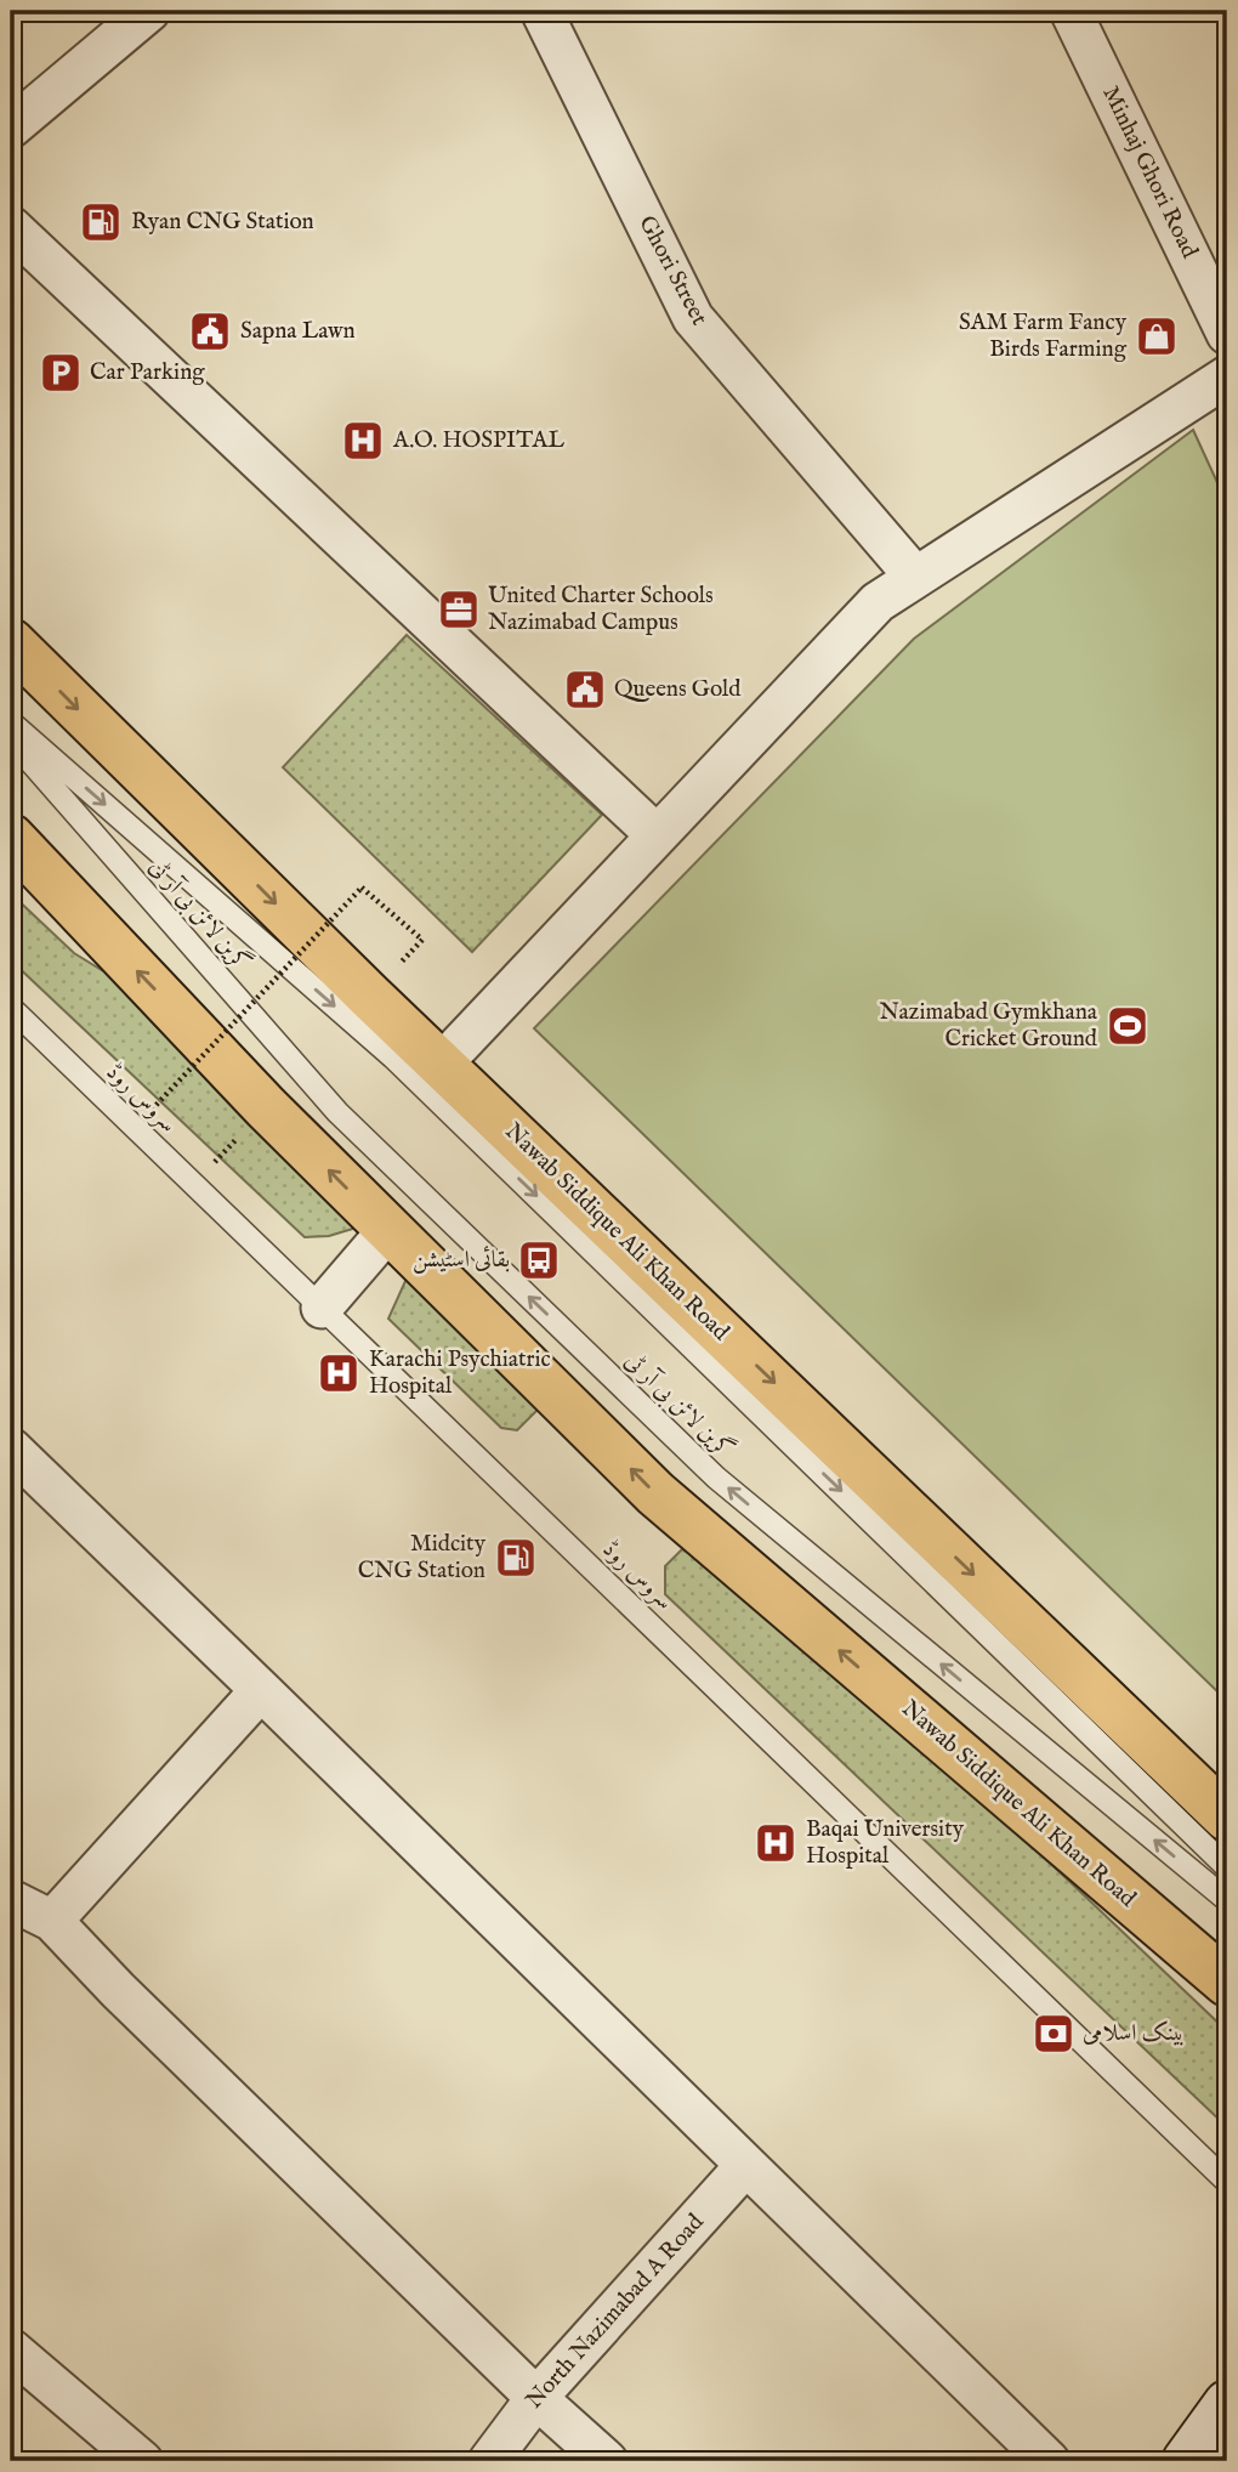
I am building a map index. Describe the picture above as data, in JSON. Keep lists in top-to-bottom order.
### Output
{
  "streets": {
    "main road": ["Nawab Siddique Ali Khan Road"],
    "street": ["Minhaj Ghori Road", "Ghori Street", "North Nazimabad A Road"],
    "lane": ["گرین لائن بی آر ٹی", "سروس روڈ"]
  },
  "places": {
    "fuel station": ["Ryan CNG Station", "Midcity CNG Station"],
    "public building": ["Sapna Lawn", "Queens Gold"],
    "shop": ["SAM Farm Fancy Birds Farming"],
    "parking": ["Car Parking"],
    "hospital": ["A.O. HOSPITAL", "Karachi Psychiatric Hospital", "Baqai University Hospital"],
    "office": ["United Charter Schools Nazimabad Campus"],
    "sports": ["Nazimabad Gymkhana Cricket Ground"],
    "bus stop": ["بقائی اسٹیشن"],
    "bank": ["بینک اسلامی"]
  }
}
